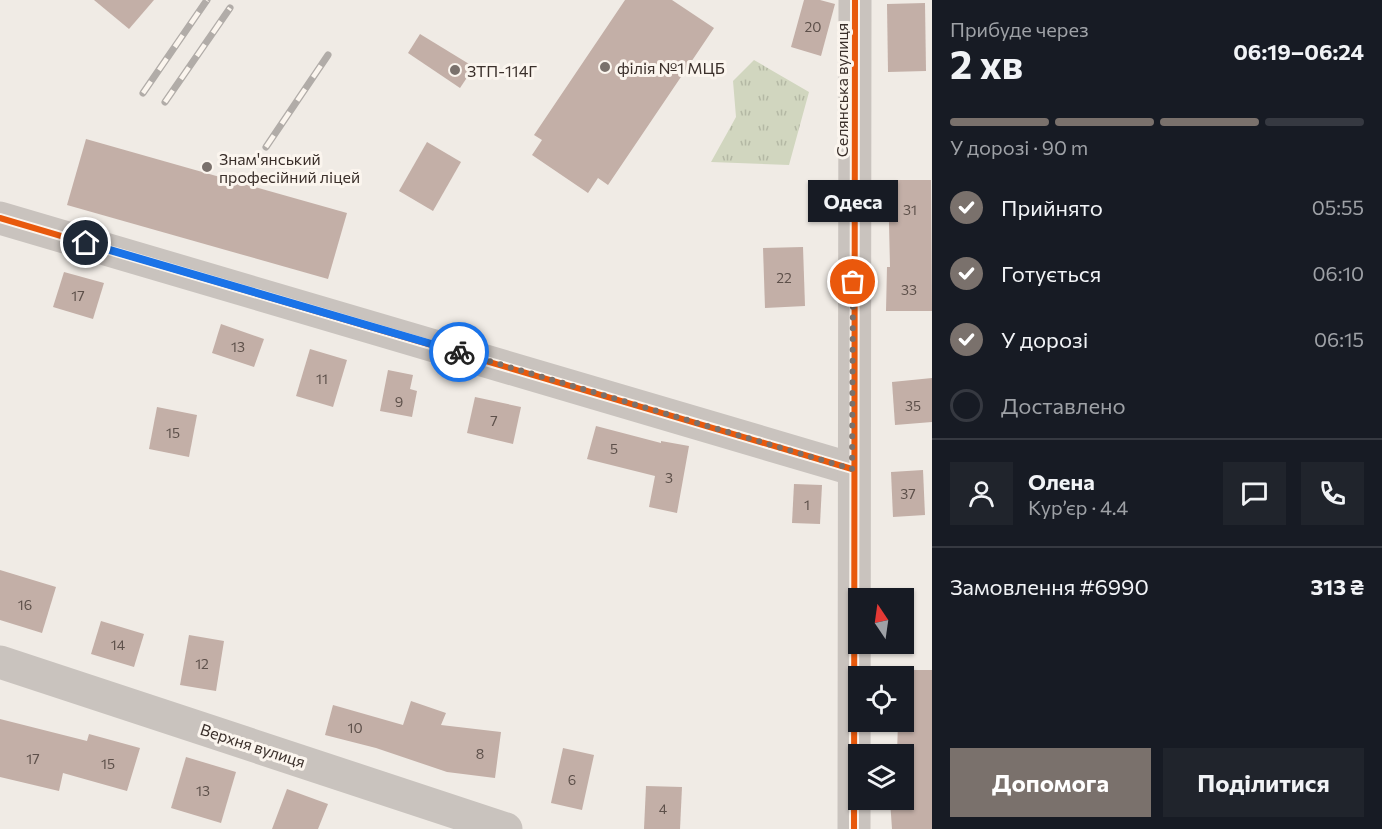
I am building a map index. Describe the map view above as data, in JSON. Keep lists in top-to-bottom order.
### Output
{
  "streets": {
    "street": ["Селянська вулиця", "Верхня вулиця"]
  },
  "places": [
    "філія №1 МЦБ",
    "ЗТП-114Г",
    "Знам'янський професійний ліцей",
    "Одеса"
  ],
  "house_numbers": [
    "20",
    "31",
    "22",
    "33",
    "17",
    "13",
    "11",
    "9",
    "35",
    "7",
    "15",
    "5",
    "3",
    "37",
    "1",
    "16",
    "14",
    "12",
    "10",
    "8",
    "17",
    "15",
    "6",
    "13",
    "4"
  ],
  "north": "top",
  "page": {
    "heading": ["2 хв", "Прибуде через", "06:19–06:24"],
    "panel": [
      "Олена",
      "Кур’єр · 4.4",
      "Замовлення #6990",
      "313 ₴"
    ],
    "bar": "У дорозі · 90 m",
    "list": [
      ["Прийнято", "05:55"],
      ["Готується", "06:10"],
      ["У дорозі", "06:15"],
      "Доставлено"
    ],
    "bubble": "Одеса",
    "buttons": ["Допомога", "Поділитися"]
  }
}
